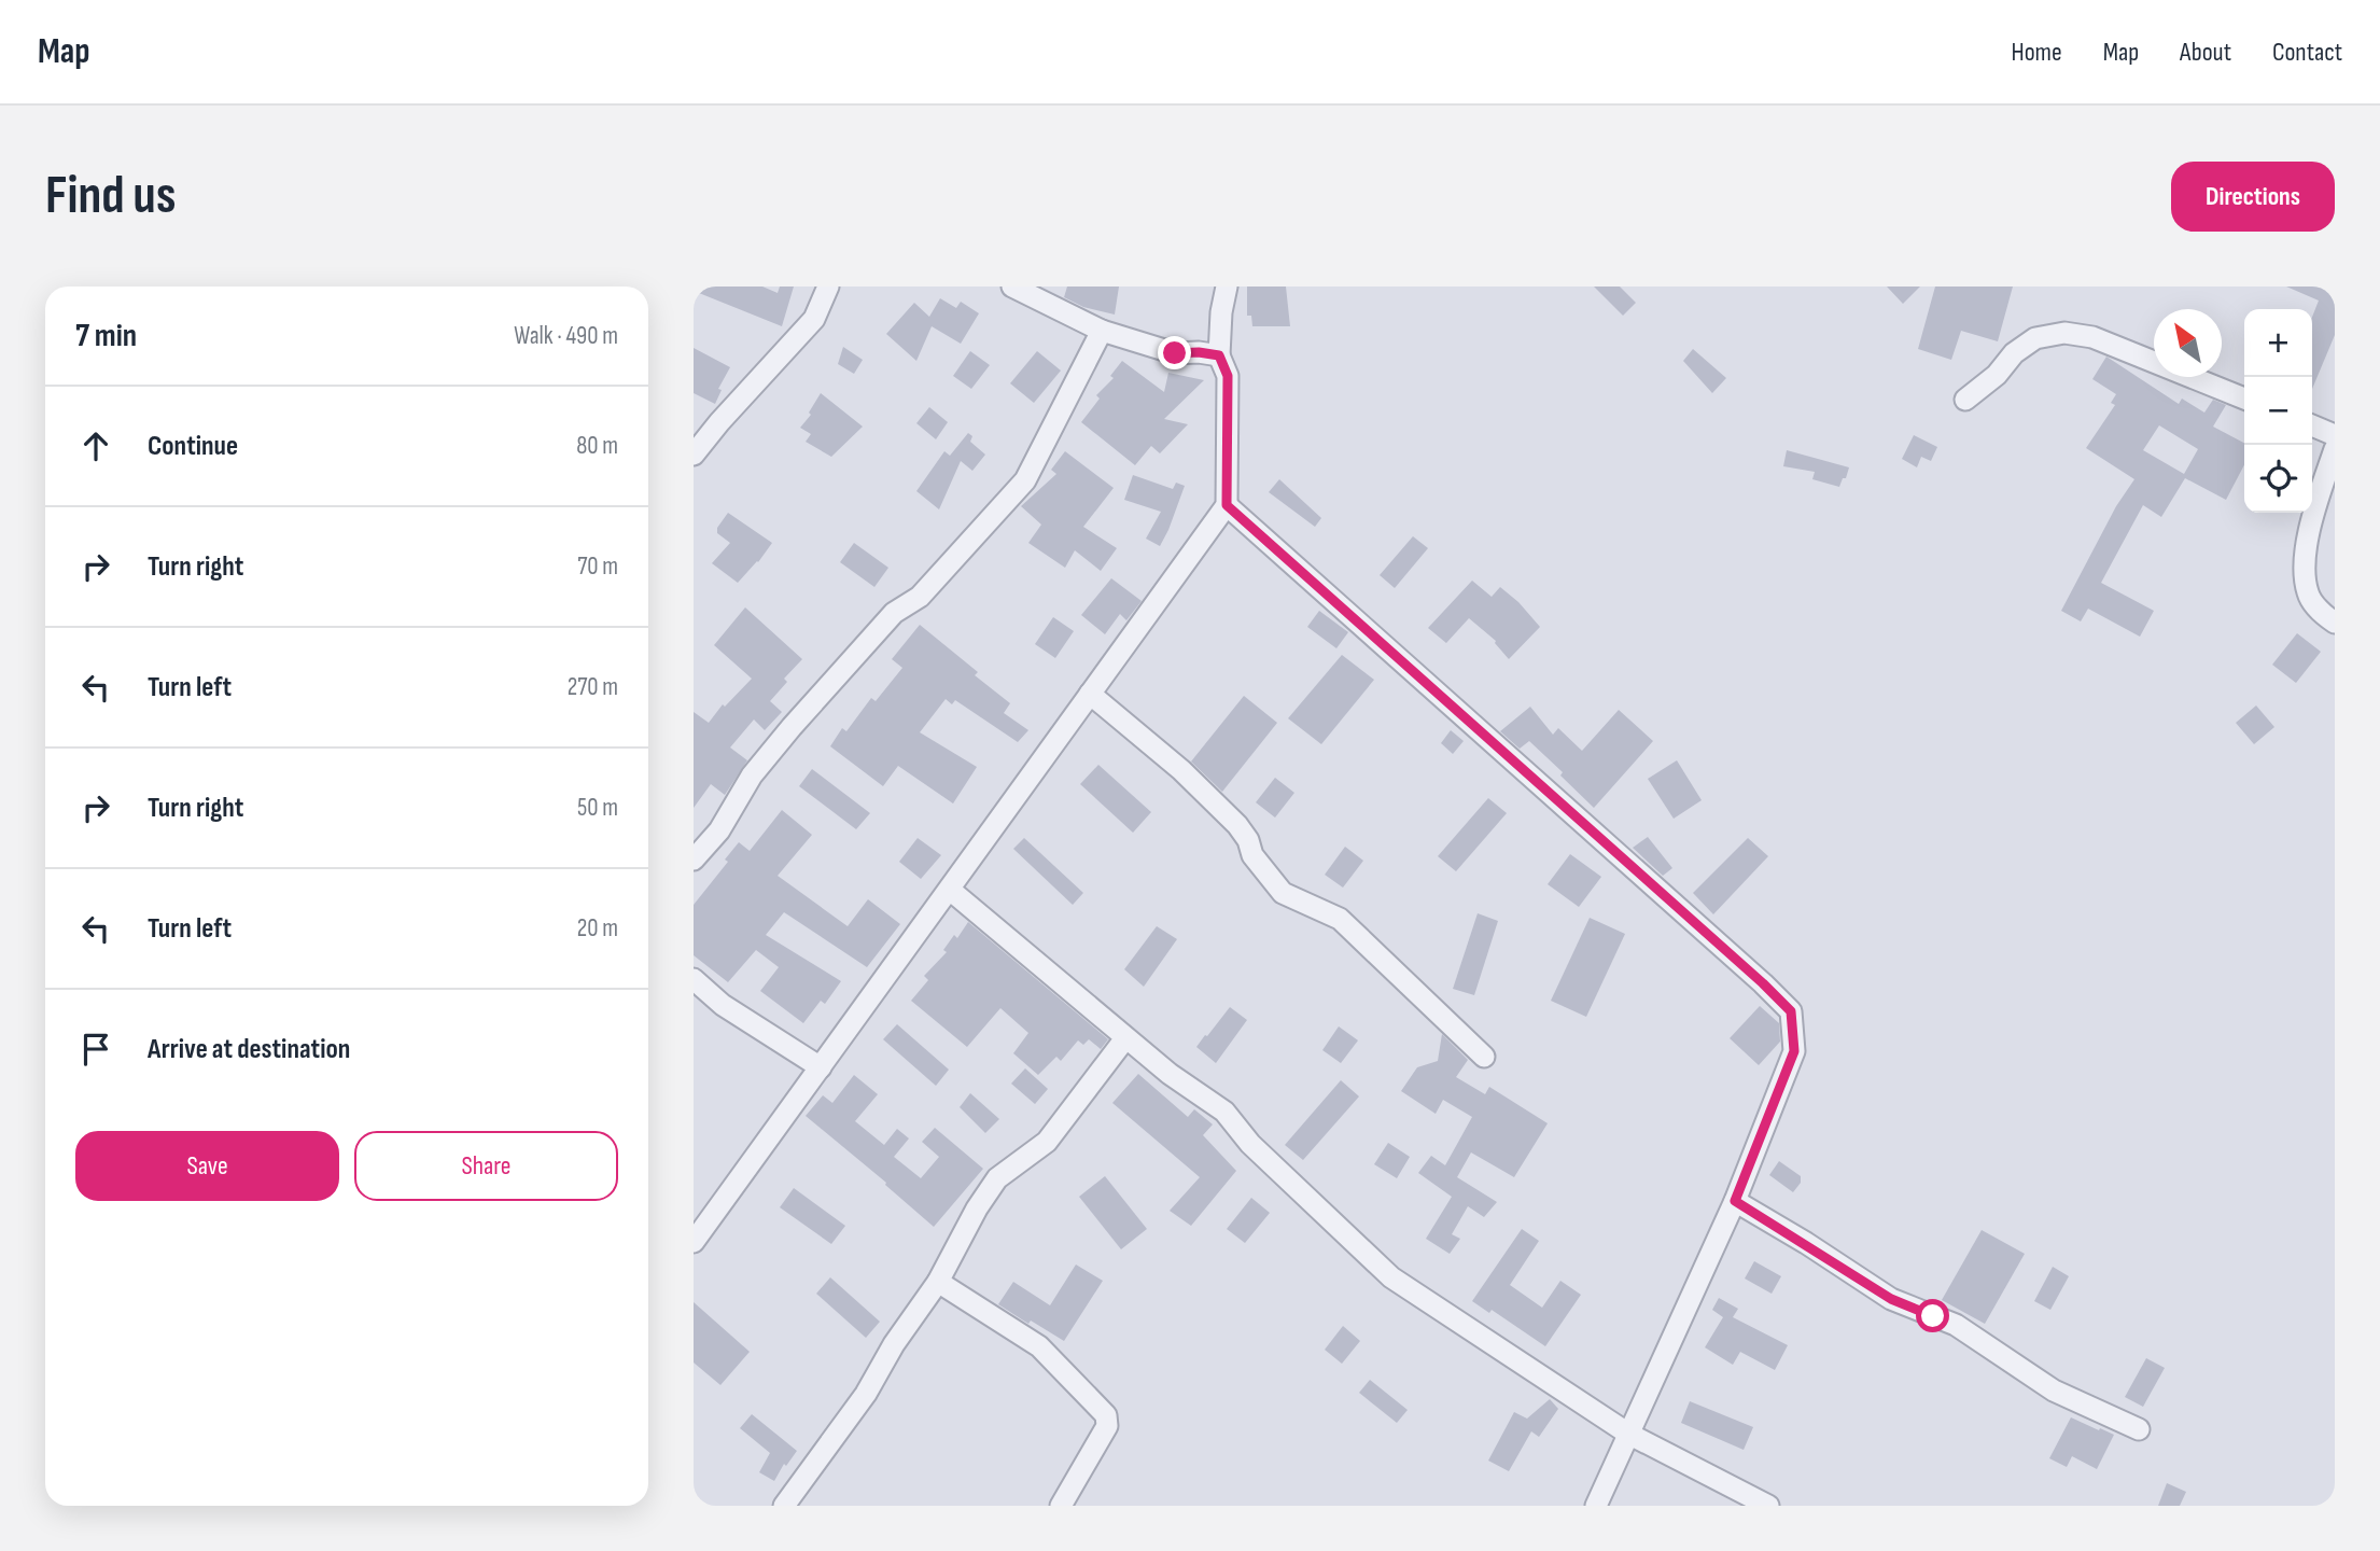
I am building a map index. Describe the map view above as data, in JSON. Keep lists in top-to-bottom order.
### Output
{
  "north": "top left",
  "page": {
    "header": "Map",
    "nav": [
      "Home",
      "Map",
      "About",
      "Contact"
    ],
    "buttons": [
      "Directions",
      ["Save", "Share"]
    ],
    "title": "Find us",
    "heading": ["7 min", "Walk · 490 m"],
    "map_buttons": ["+", "−"],
    "list": [
      ["Continue", "80 m"],
      ["Turn right", "70 m"],
      ["Turn left", "270 m"],
      ["Turn right", "50 m"],
      ["Turn left", "20 m"],
      "Arrive at destination"
    ]
  }
}
